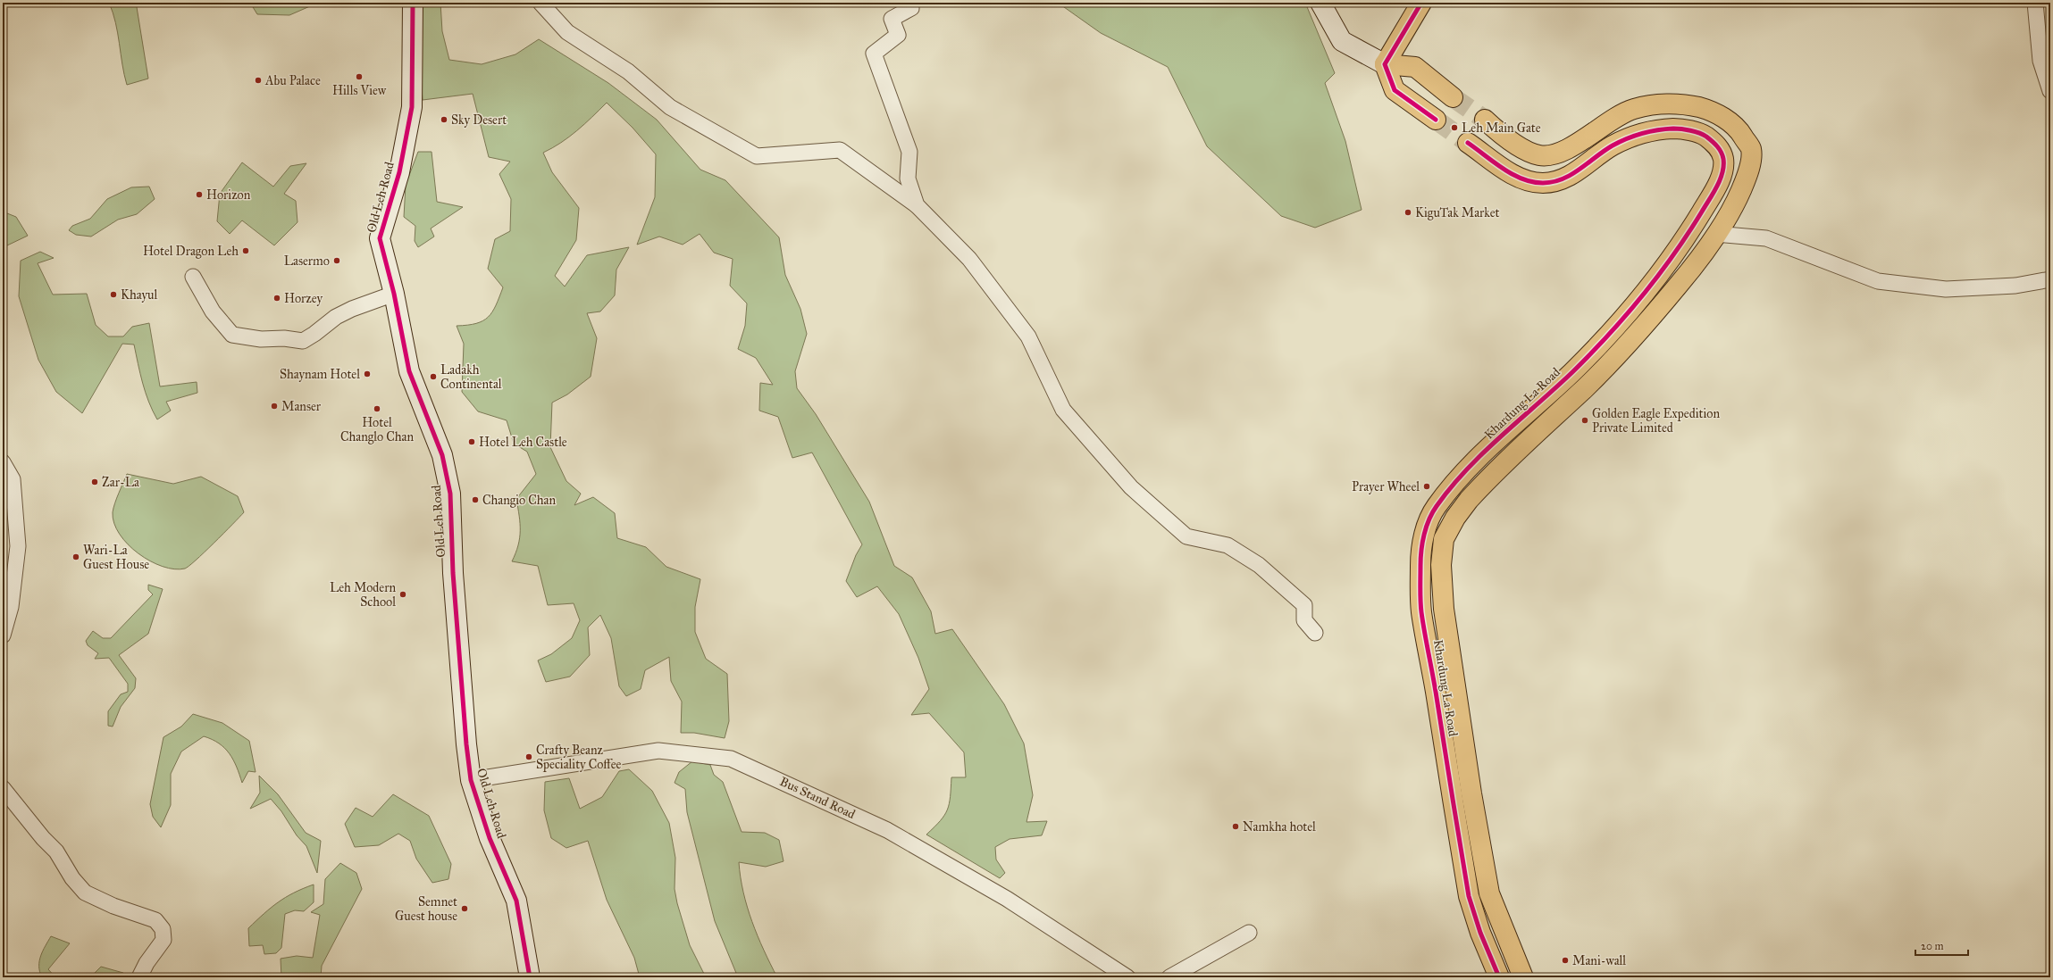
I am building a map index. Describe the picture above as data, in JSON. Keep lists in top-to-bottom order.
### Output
{
  "streets": {
    "main road": ["Khardung La Road"],
    "street": ["Old Leh Road", "Bus Stand Road"]
  },
  "crossings": [
    ["Old Leh Road", "Bus Stand Road"]
  ],
  "places": [
    "Hills View",
    "Abu Palace",
    "Sky Desert",
    "Leh Main Gate",
    "Horizon",
    "KiguTak Market",
    "Hotel Dragon Leh",
    "Lasermo",
    "Khayul",
    "Horzey",
    "Shaynam Hotel",
    "Ladakh Continental",
    "Manser",
    "Hotel Changlo Chan",
    "Golden Eagle Expedition Private Limited",
    "Hotel Leh Castle",
    "Zar-La",
    "Prayer Wheel",
    "Changio Chan",
    "Wari-La Guest House",
    "Leh Modern School",
    "Crafty Beanz Speciality Coffee",
    "Namkha hotel",
    "Semnet Guest house",
    "Mani-wall"
  ],
  "scale_bar": "20 m"
}
